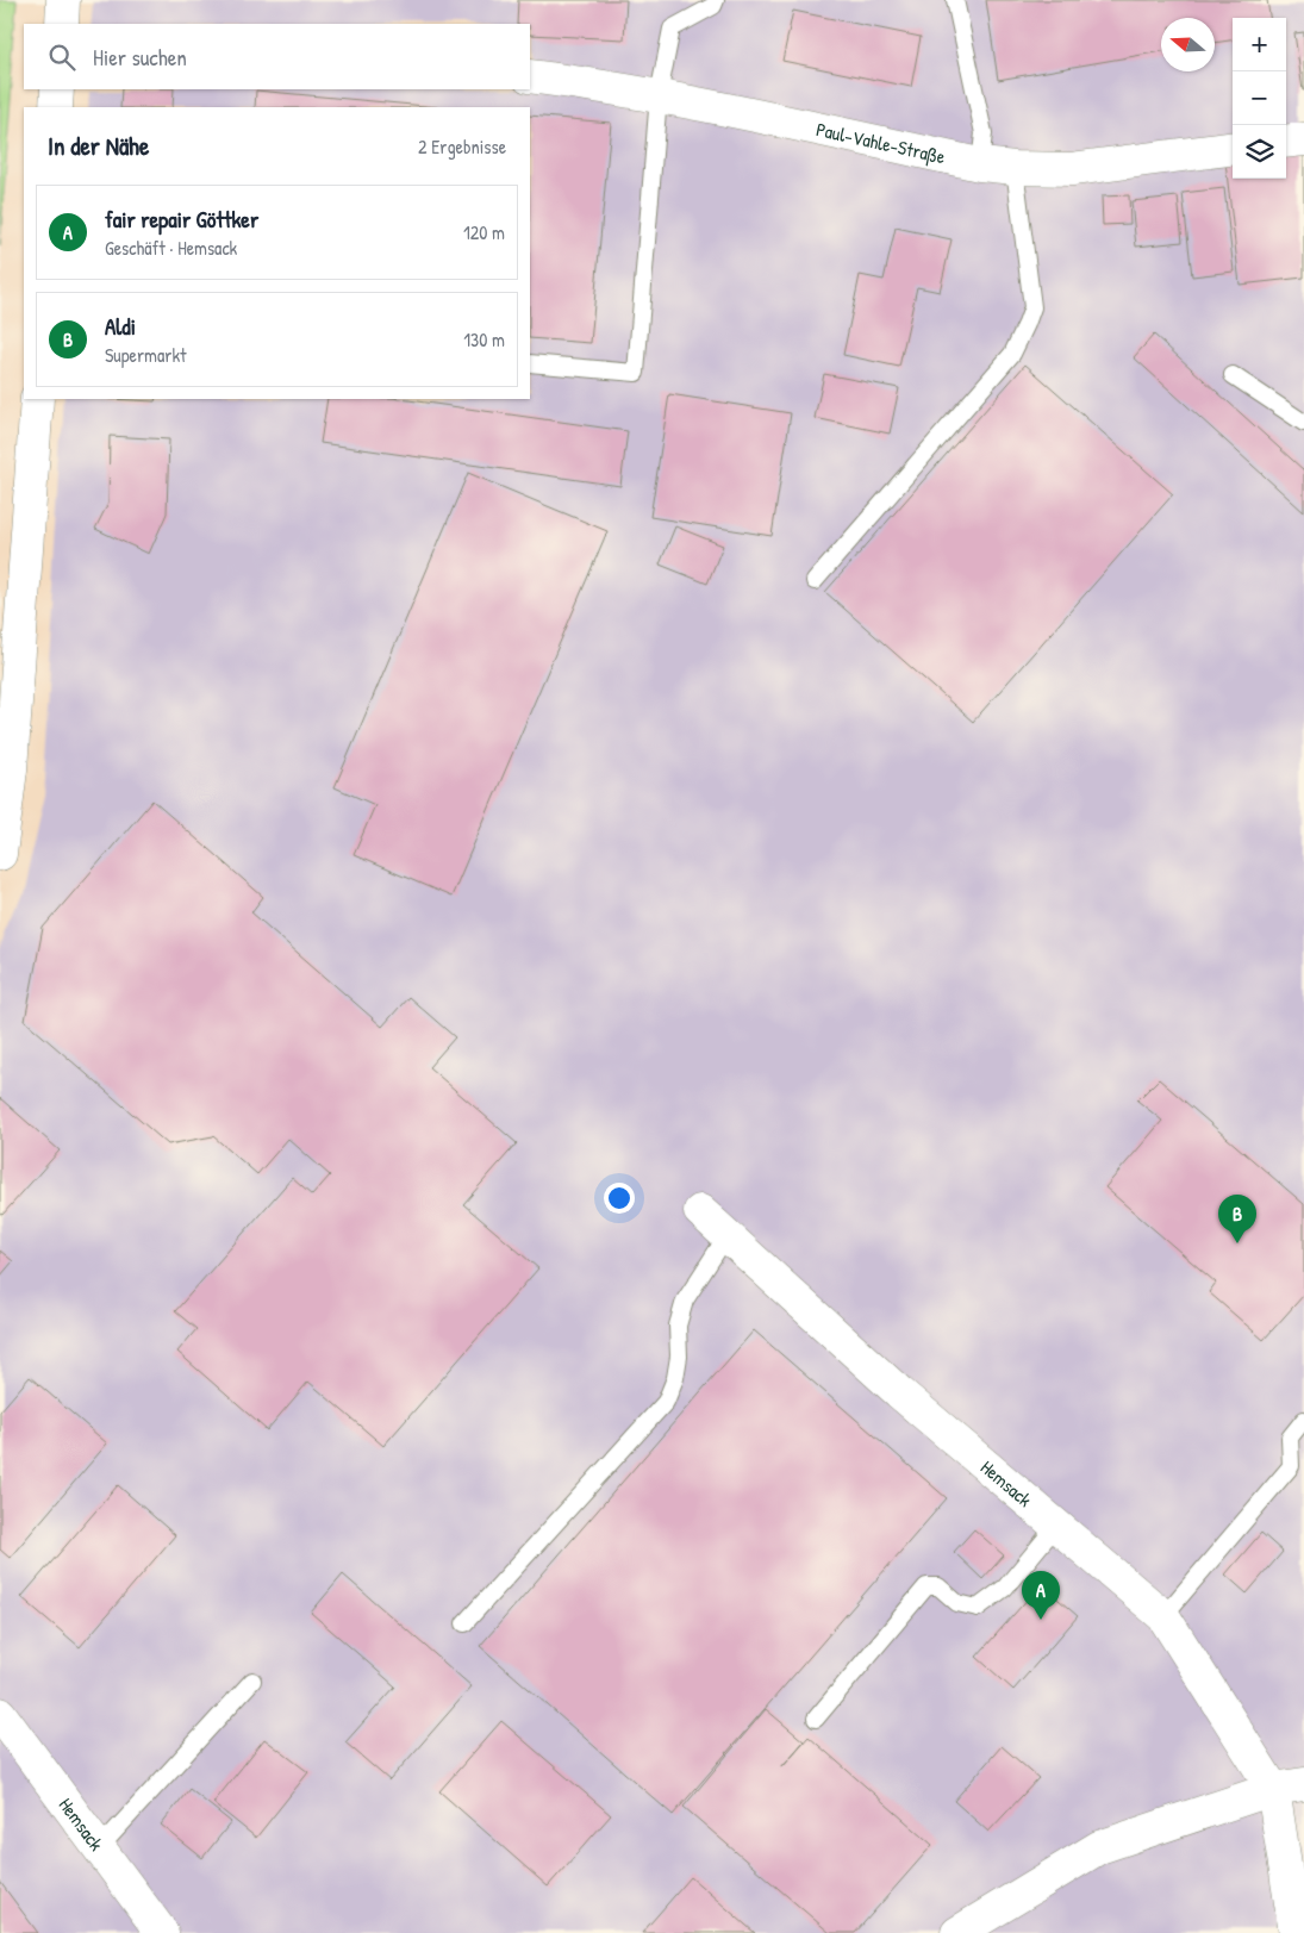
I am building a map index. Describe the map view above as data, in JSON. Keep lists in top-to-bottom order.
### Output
{
  "streets": {
    "street": ["Paul-Vahle-Straße", "Hemsack"]
  },
  "north": "left",
  "page": {
    "map_buttons": ["+", "−"],
    "search": "Hier suchen",
    "heading": ["In der Nähe", "2 Ergebnisse"],
    "list": [
      {
        "mark": "A",
        "name": "fair repair Göttker",
        "note": "Geschäft · Hemsack",
        "value": "120 m"
      },
      {
        "mark": "B",
        "name": "Aldi",
        "note": "Supermarkt",
        "value": "130 m"
      }
    ],
    "pins": ["B", "A"]
  }
}
